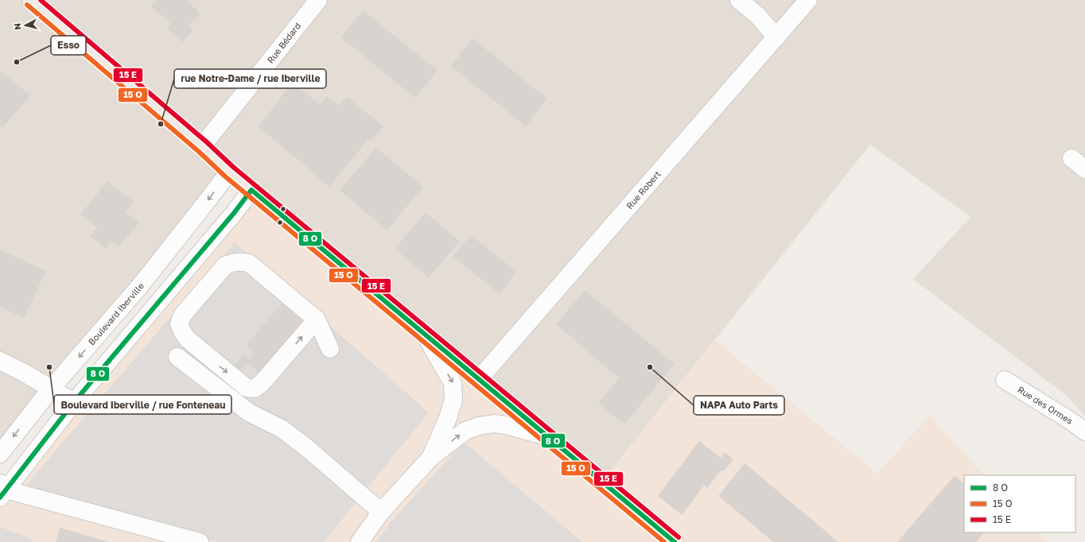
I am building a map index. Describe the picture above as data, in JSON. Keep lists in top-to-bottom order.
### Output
{
  "streets": {
    "street": [
      "Rue Bédard",
      "Rue Robert",
      "Boulevard Iberville",
      "Rue des Ormes"
    ]
  },
  "places": [
    "Esso",
    "rue Notre-Dame / rue Iberville",
    "Boulevard Iberville / rue Fonteneau",
    "NAPA Auto Parts"
  ],
  "legend": ["8 O", "15 O", "15 E"],
  "north": "left"
}
